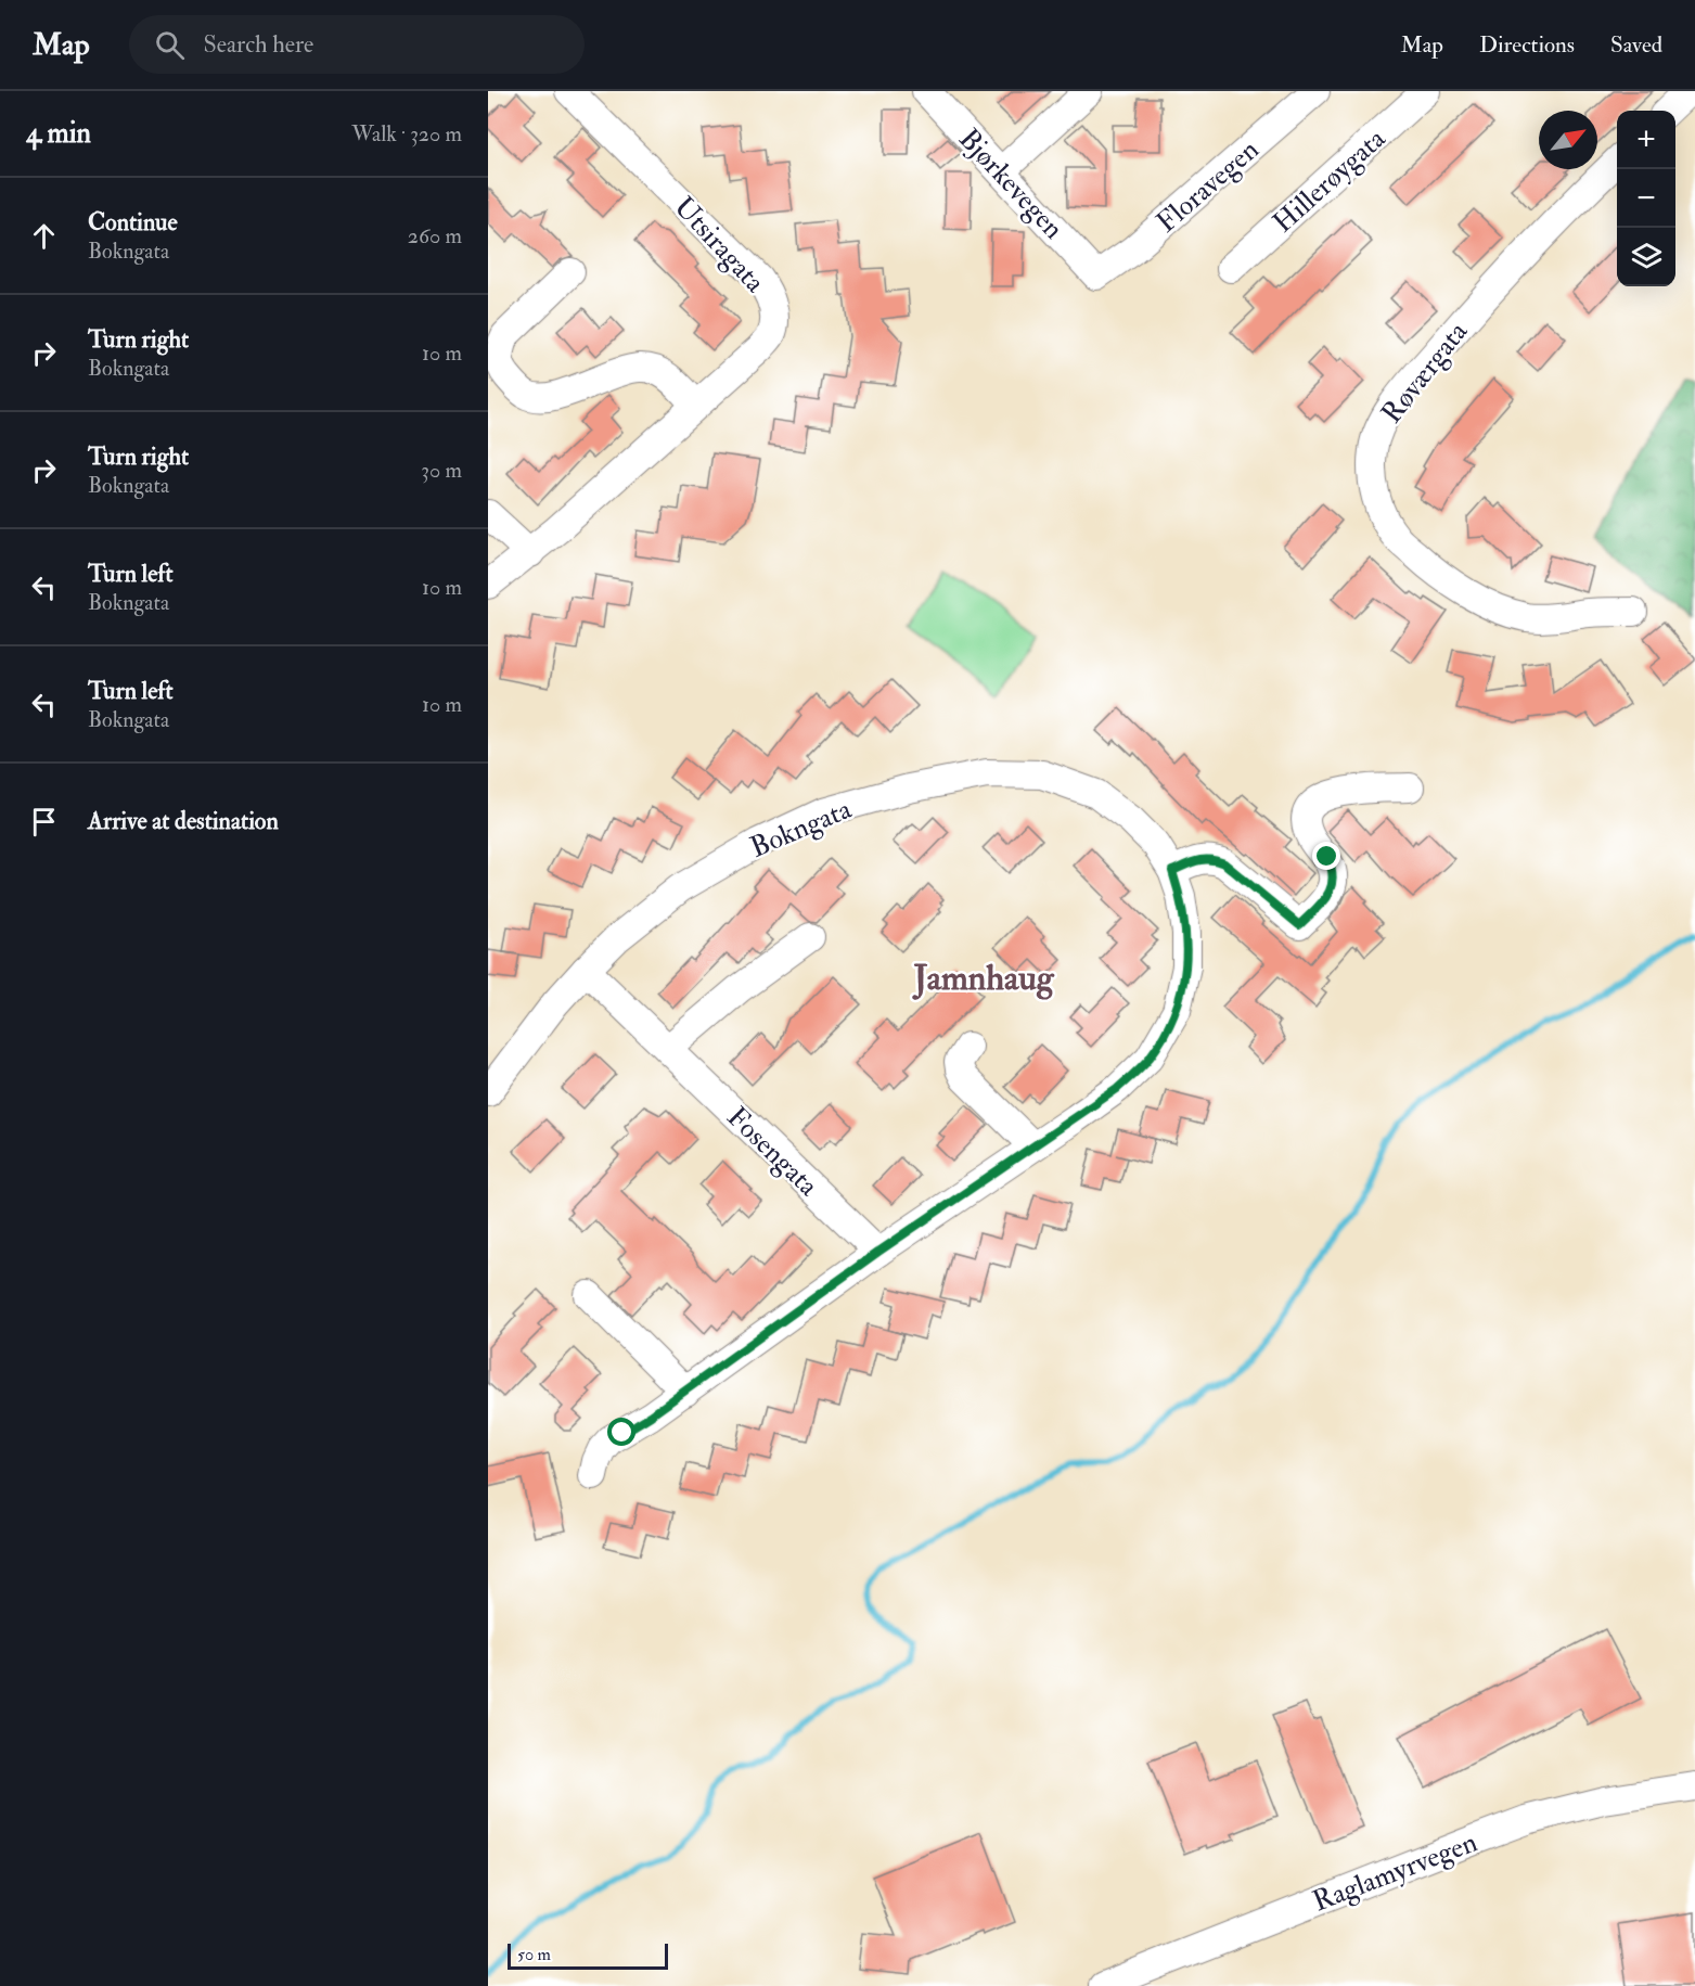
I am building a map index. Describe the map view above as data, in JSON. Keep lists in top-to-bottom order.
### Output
{
  "streets": {
    "street": [
      "Hillerøygata",
      "Bjørkevegen",
      "Floravegen",
      "Utsiragata",
      "Røværgata",
      "Bokngata",
      "Fosengata",
      "Raglamyrvegen"
    ]
  },
  "crossings": [
    ["Bjørkevegen", "Floravegen"],
    ["Bokngata", "Fosengata"]
  ],
  "districts": ["Jamnhaug"],
  "scale_bar": "50 m",
  "north": "top right",
  "page": {
    "header": "Map",
    "search": "Search here",
    "nav": ["Map", "Directions", "Saved"],
    "heading": ["4 min", "Walk · 320 m"],
    "map_buttons": ["+", "−"],
    "list": [
      ["Continue", "Bokngata", "260 m"],
      ["Turn right", "Bokngata", "10 m"],
      ["Turn right", "Bokngata", "30 m"],
      ["Turn left", "Bokngata", "10 m"],
      ["Turn left", "Bokngata", "10 m"],
      "Arrive at destination"
    ],
    "scale": "50 m"
  }
}
